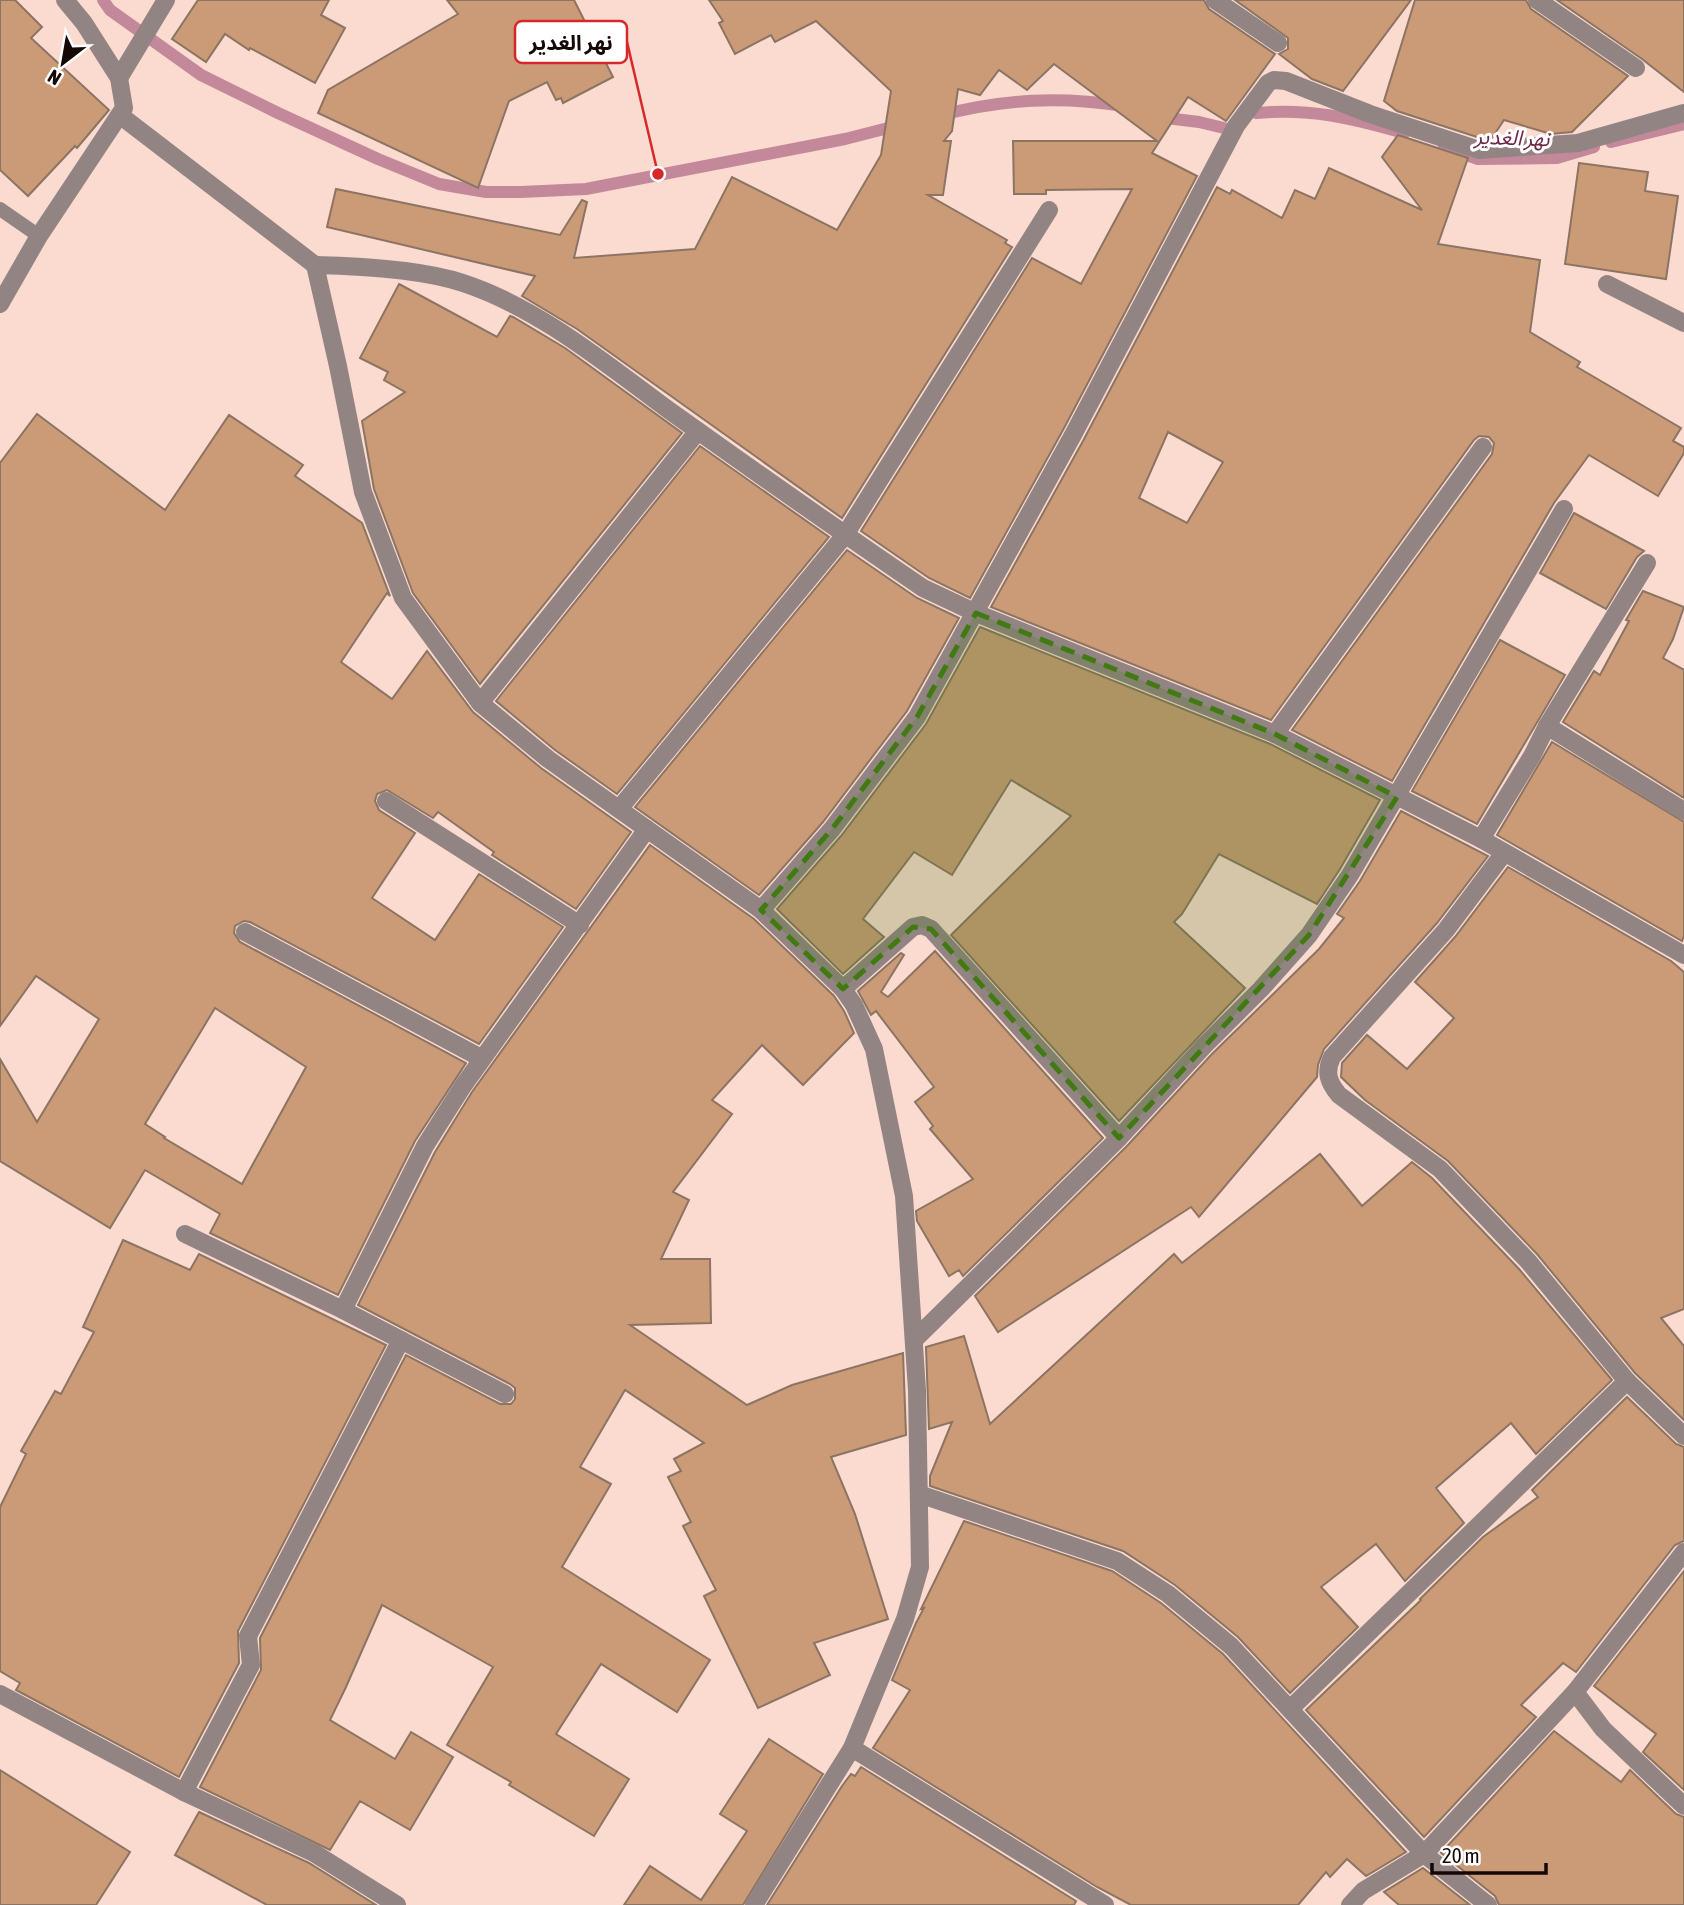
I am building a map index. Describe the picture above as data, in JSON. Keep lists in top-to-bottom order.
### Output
{
  "water": ["نهر الغدير"],
  "places": ["نهر الغدير"],
  "scale_bar": "20 m",
  "north": "bottom left"
}
